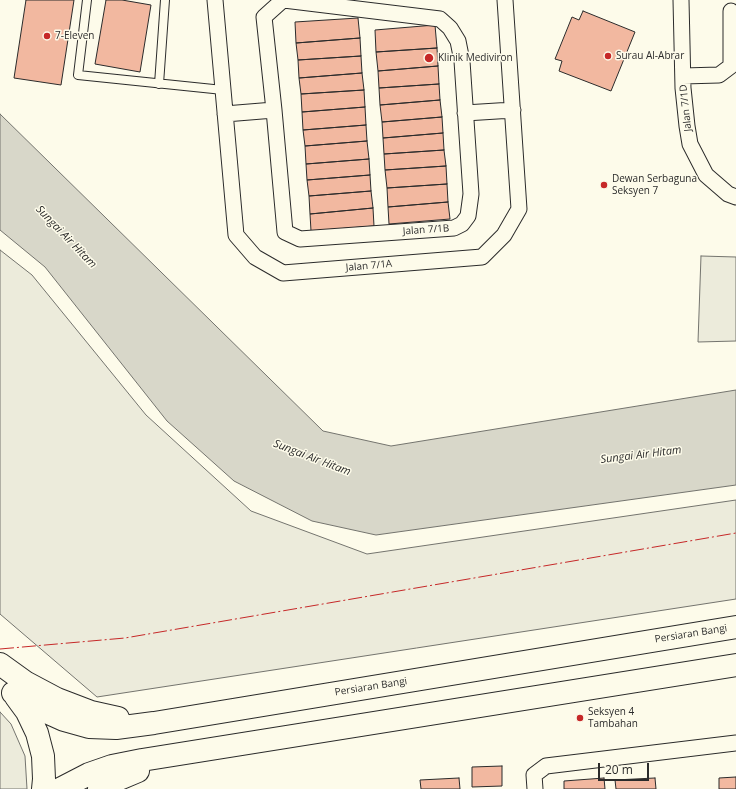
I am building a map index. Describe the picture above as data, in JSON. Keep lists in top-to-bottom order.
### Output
{
  "streets": {
    "main road": ["Persiaran Bangi"],
    "street": ["Jalan 7/1D", "Jalan 7/1B", "Jalan 7/1A"]
  },
  "water": ["Sungai Air Hitam"],
  "places": [
    "7-Eleven",
    "Surau Al-Abrar",
    "Klinik Mediviron",
    "Dewan Serbaguna Seksyen 7",
    "Seksyen 4 Tambahan"
  ],
  "scale_bar": "20 m"
}
